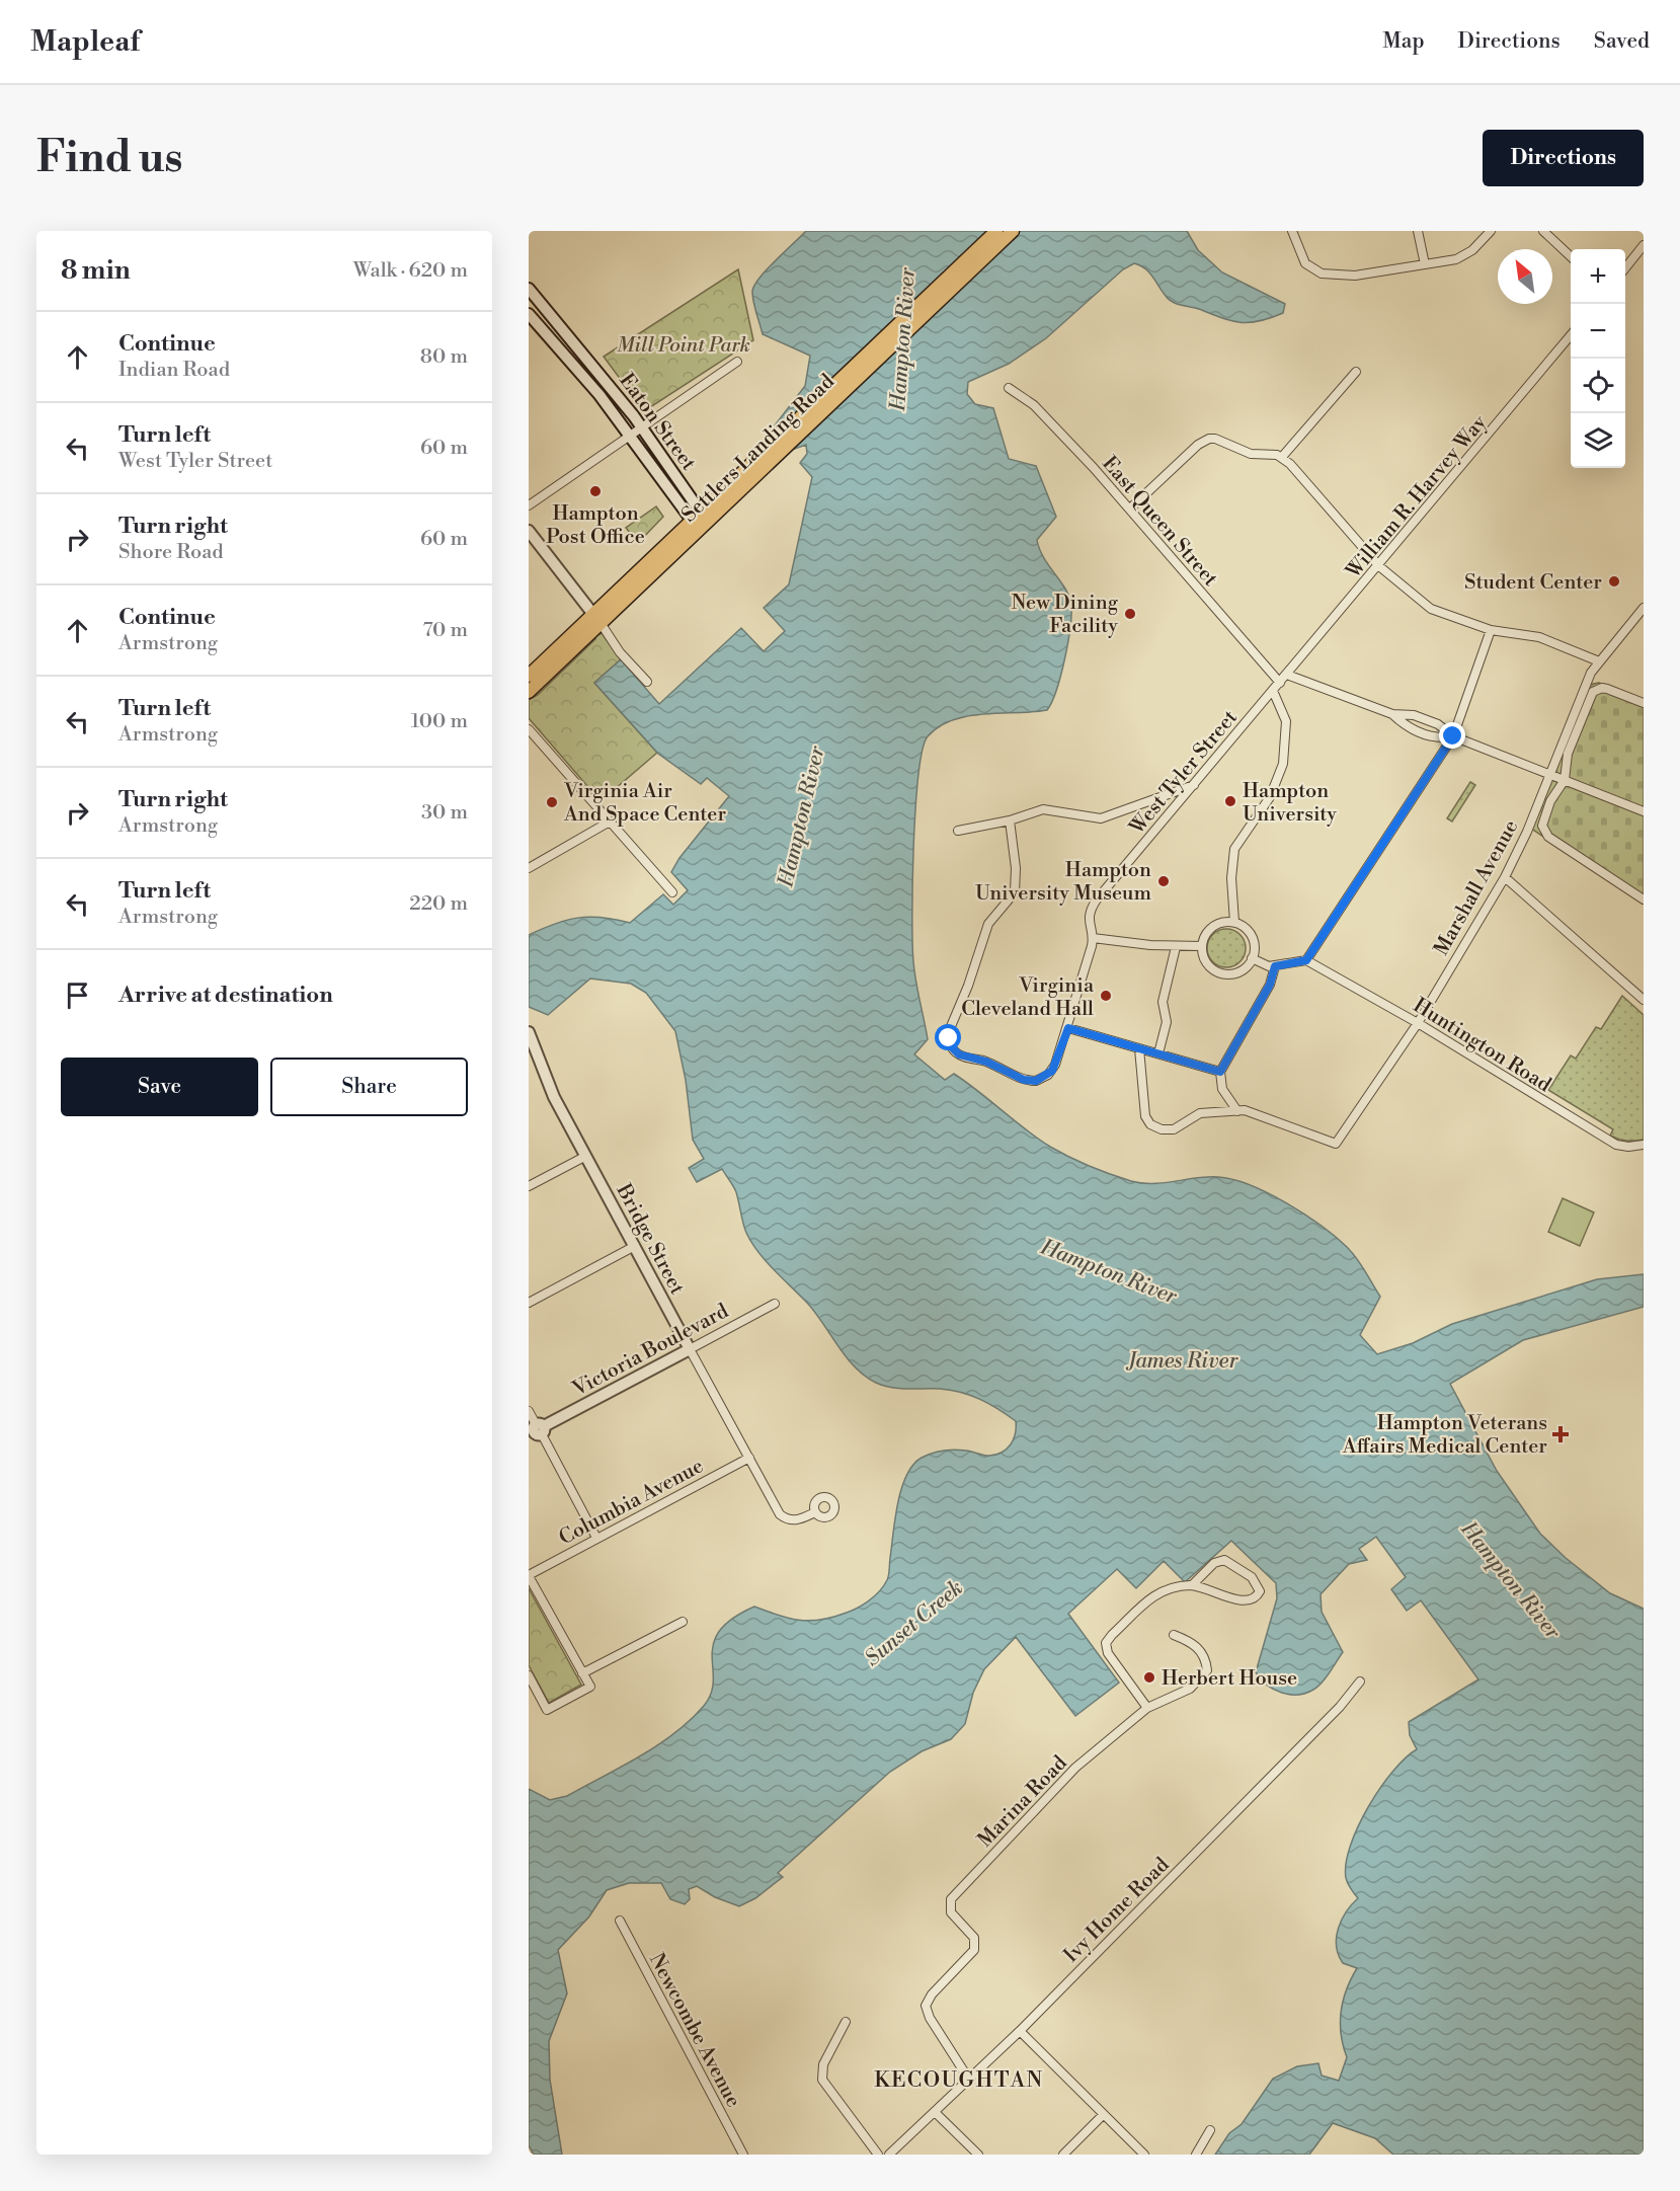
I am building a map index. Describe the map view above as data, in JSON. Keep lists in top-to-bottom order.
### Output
{
  "streets": {
    "main road": ["Settlers Landing Road"],
    "street": [
      "Eaton Street",
      "William R. Harvey Way",
      "East Queen Street",
      "West Tyler Street",
      "Marshall Avenue",
      "Huntington Road",
      "Bridge Street",
      "Victoria Boulevard",
      "Columbia Avenue",
      "Marina Road",
      "Ivy Home Road",
      "Newcombe Avenue"
    ]
  },
  "crossings": [
    ["Eaton Street", "Settlers Landing Road"],
    ["William R. Harvey Way", "East Queen Street"],
    ["William R. Harvey Way", "West Tyler Street"],
    ["East Queen Street", "West Tyler Street"],
    ["Marshall Avenue", "Huntington Road"],
    ["Bridge Street", "Victoria Boulevard"],
    ["Bridge Street", "Columbia Avenue"],
    ["Marina Road", "Ivy Home Road"]
  ],
  "districts": ["KECOUGHTAN"],
  "water": ["Hampton River", "James River", "Sunset Creek"],
  "parks": ["Mill Point Park"],
  "places": {
    "other": [
      "Hampton Post Office",
      "Student Center",
      "New Dining Facility",
      "Hampton University",
      "Virginia Air And Space Center",
      "Hampton University Museum",
      "Virginia Cleveland Hall",
      "Herbert House"
    ],
    "health": ["Hampton Veterans Affairs Medical Center"]
  },
  "north": "top left",
  "page": {
    "header": "Mapleaf",
    "nav": ["Map", "Directions", "Saved"],
    "buttons": [
      "Directions",
      ["Save", "Share"]
    ],
    "title": "Find us",
    "heading": ["8 min", "Walk · 620 m"],
    "map_buttons": ["+", "−"],
    "list": [
      ["Continue", "Indian Road", "80 m"],
      ["Turn left", "West Tyler Street", "60 m"],
      ["Turn right", "Shore Road", "60 m"],
      ["Continue", "Armstrong", "70 m"],
      ["Turn left", "Armstrong", "100 m"],
      ["Turn right", "Armstrong", "30 m"],
      ["Turn left", "Armstrong", "220 m"],
      "Arrive at destination"
    ]
  }
}
